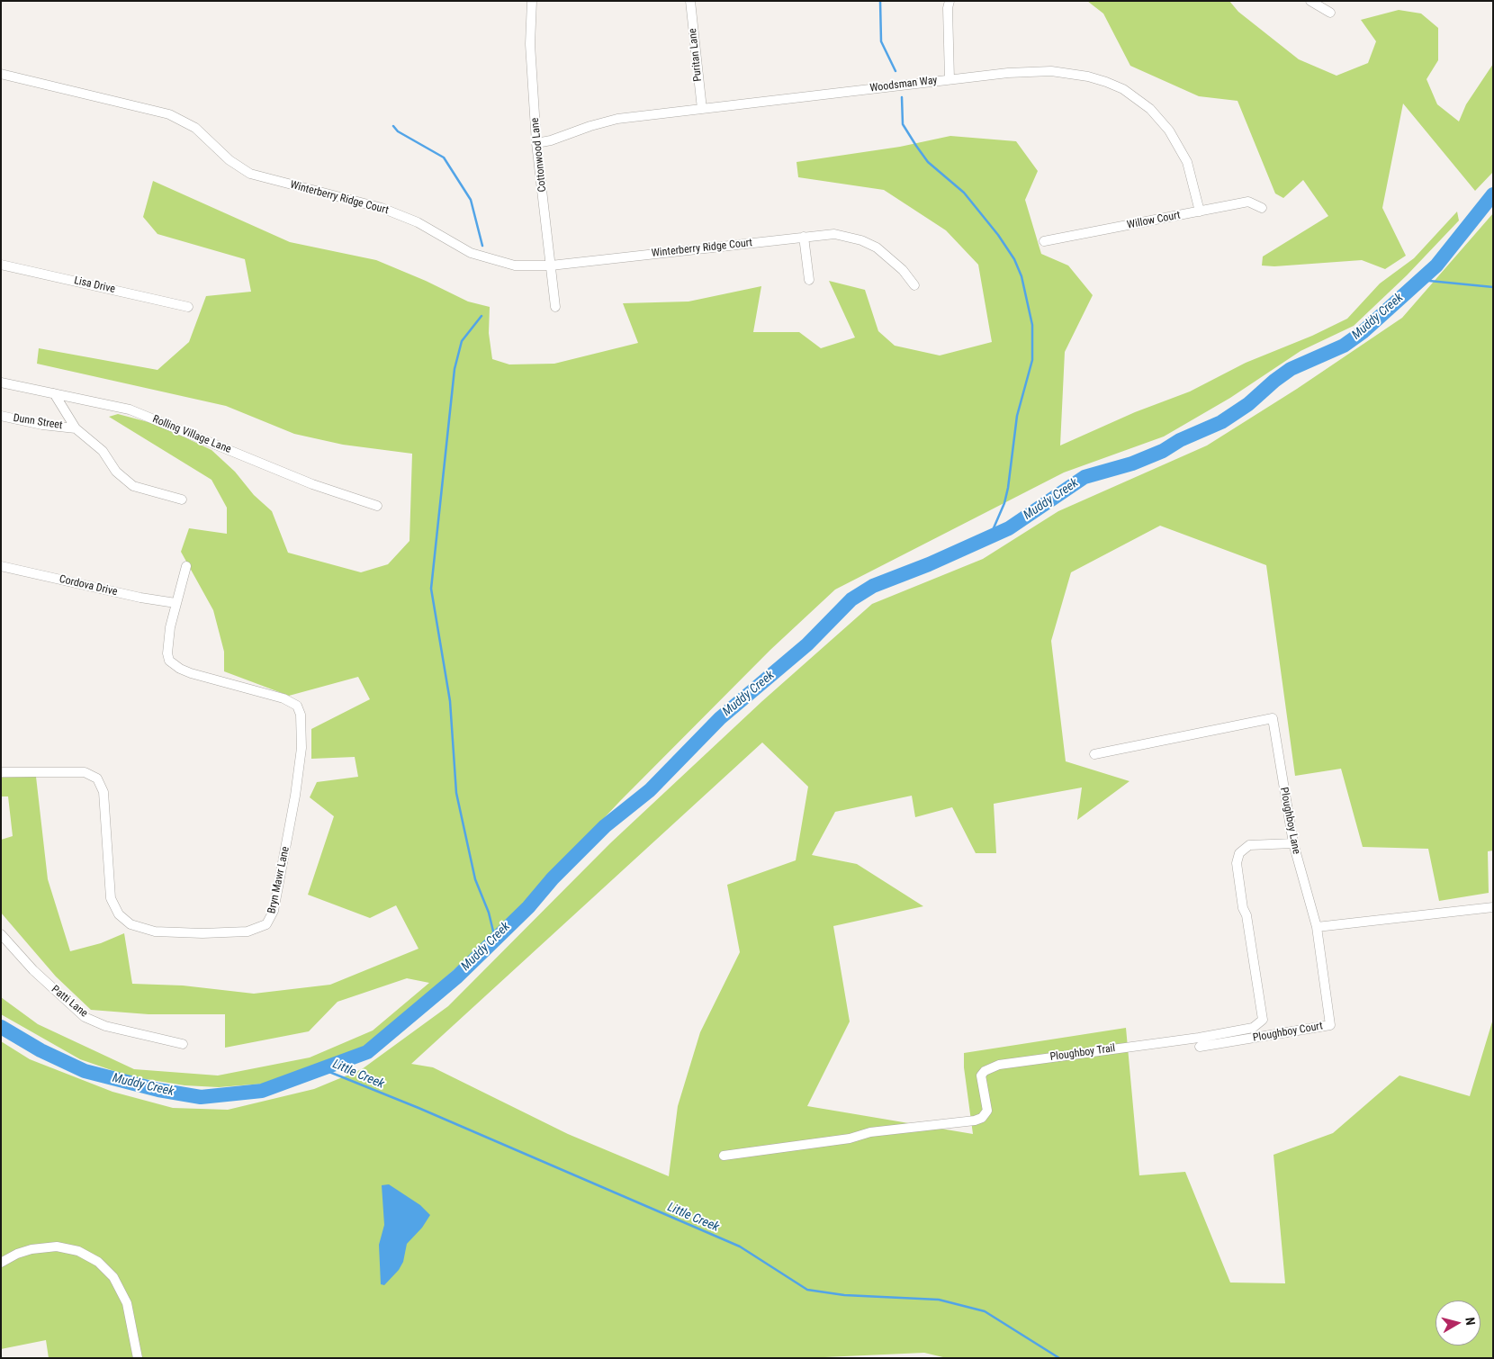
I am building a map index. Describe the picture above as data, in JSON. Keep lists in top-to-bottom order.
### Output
{
  "streets": {
    "street": [
      "Puritan Lane",
      "Woodsman Way",
      "Cottonwood Lane",
      "Winterberry Ridge Court",
      "Willow Court",
      "Lisa Drive",
      "Dunn Street",
      "Rolling Village Lane",
      "Cordova Drive",
      "Ploughboy Lane",
      "Bryn Mawr Lane",
      "Patti Lane",
      "Ploughboy Court",
      "Ploughboy Trail"
    ]
  },
  "crossings": [
    ["Puritan Lane", "Woodsman Way"],
    ["Woodsman Way", "Cottonwood Lane"],
    ["Woodsman Way", "Willow Court"],
    ["Cottonwood Lane", "Winterberry Ridge Court"],
    ["Cordova Drive", "Bryn Mawr Lane"],
    ["Ploughboy Lane", "Ploughboy Court"],
    ["Ploughboy Lane", "Ploughboy Trail"]
  ],
  "water": ["Muddy Creek", "Little Creek"],
  "north": "right"
}
